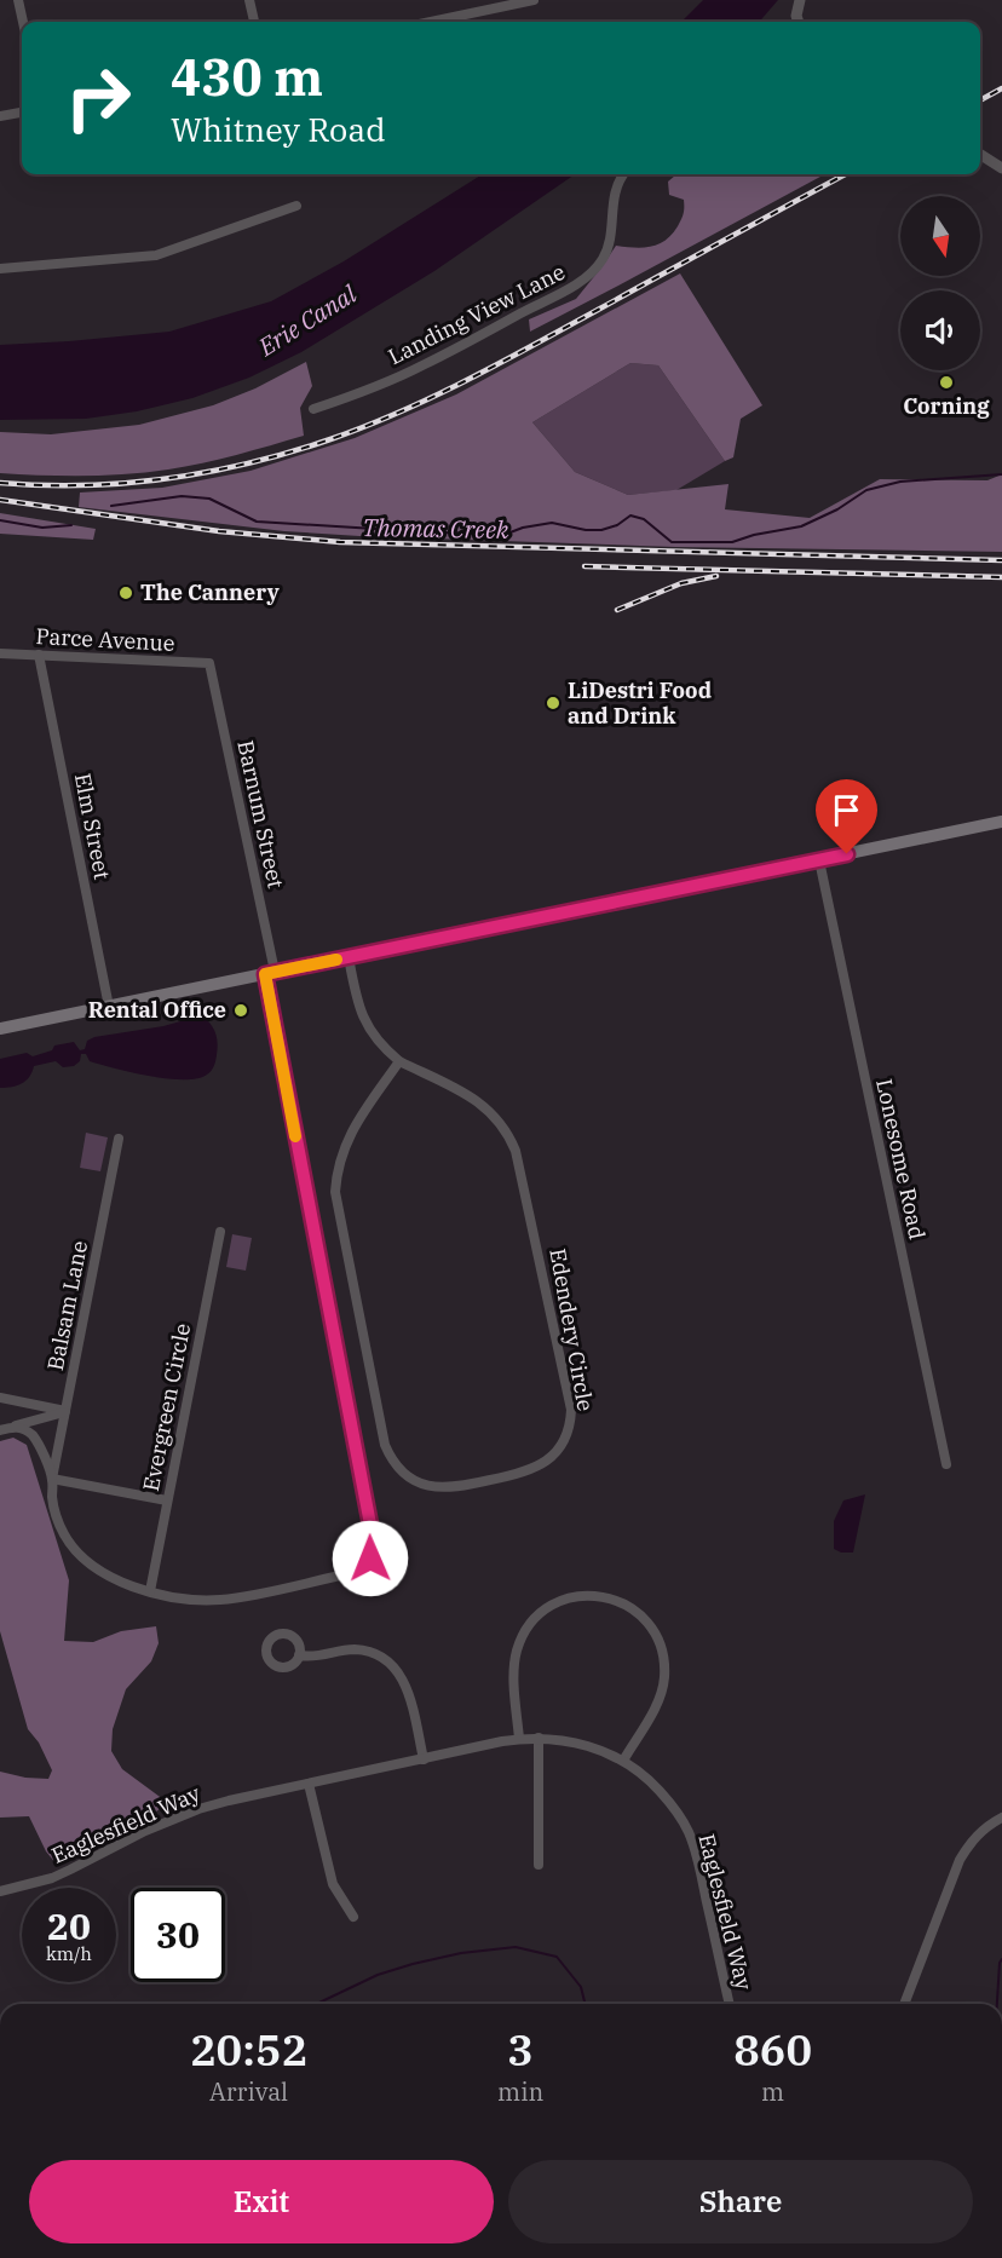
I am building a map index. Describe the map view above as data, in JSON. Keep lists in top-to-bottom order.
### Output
{
  "streets": {
    "street": [
      "Landing View Lane",
      "Parce Avenue",
      "Barnum Street",
      "Elm Street",
      "Lonesome Road",
      "Balsam Lane",
      "Edendery Circle",
      "Evergreen Circle",
      "Eaglesfield Way"
    ]
  },
  "crossings": [
    ["Parce Avenue", "Barnum Street"],
    ["Parce Avenue", "Elm Street"],
    ["Barnum Street", "Evergreen Circle"]
  ],
  "water": ["Erie Canal", "Thomas Creek"],
  "places": [
    "Corning",
    "The Cannery",
    "LiDestri Food and Drink",
    "Rental Office"
  ],
  "north": "bottom",
  "page": {
    "turn": ["430 m", "Whitney Road"],
    "speed": "20 km/h",
    "limit": "30",
    "eta": [
      "20:52",
      "Arrival",
      "3",
      "min",
      "860",
      "m"
    ],
    "buttons": ["Exit", "Share"]
  }
}
